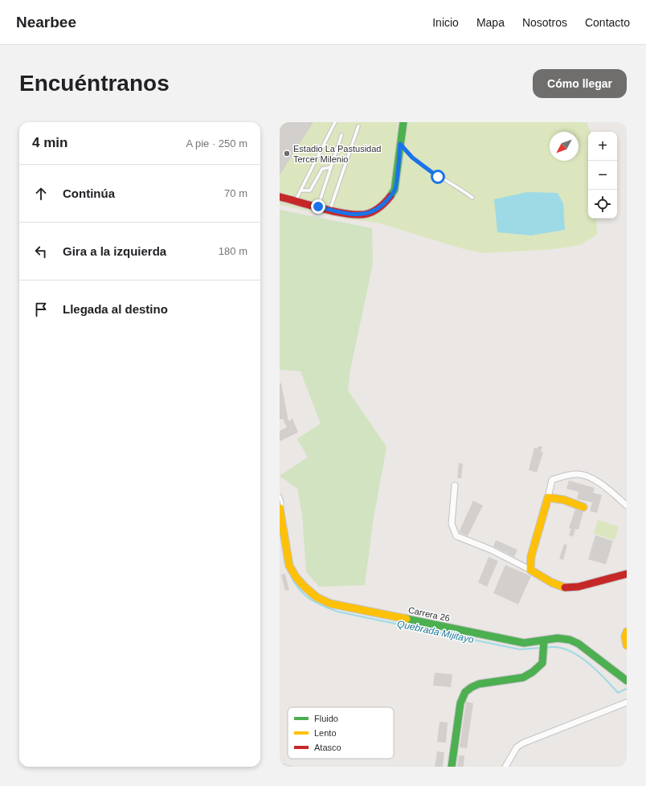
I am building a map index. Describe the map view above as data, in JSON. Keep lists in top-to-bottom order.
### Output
{
  "streets": {
    "street": ["Carrera 26"]
  },
  "water": ["Quebrada Mijitayo"],
  "places": ["Estadio La Pastusidad Tercer Milenio"],
  "legend": ["Fluido", "Lento", "Atasco"],
  "north": "bottom left",
  "page": {
    "header": "Nearbee",
    "nav": [
      "Inicio",
      "Mapa",
      "Nosotros",
      "Contacto"
    ],
    "buttons": "Cómo llegar",
    "title": "Encuéntranos",
    "heading": ["4 min", "A pie · 250 m"],
    "map_buttons": ["+", "−"],
    "list": [
      ["Continúa", "70 m"],
      ["Gira a la izquierda", "180 m"],
      "Llegada al destino"
    ]
  }
}
